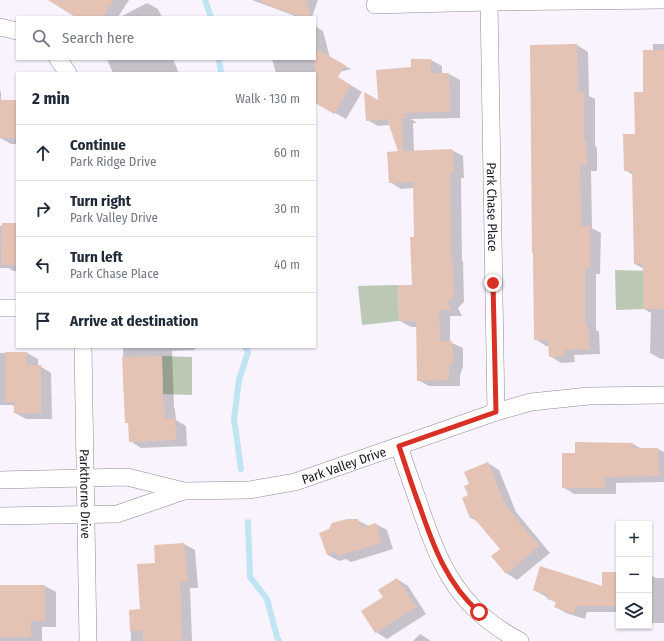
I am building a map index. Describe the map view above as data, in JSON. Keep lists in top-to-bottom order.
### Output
{
  "streets": {
    "street": ["Park Chase Place", "Park Valley Drive", "Parkthorne Drive"]
  },
  "crossings": [
    ["Park Chase Place", "Park Valley Drive"],
    ["Park Valley Drive", "Parkthorne Drive"]
  ],
  "page": {
    "search": "Search here",
    "heading": ["2 min", "Walk · 130 m"],
    "list": [
      ["Continue", "Park Ridge Drive", "60 m"],
      ["Turn right", "Park Valley Drive", "30 m"],
      ["Turn left", "Park Chase Place", "40 m"],
      "Arrive at destination"
    ],
    "map_buttons": ["+", "−"]
  }
}
